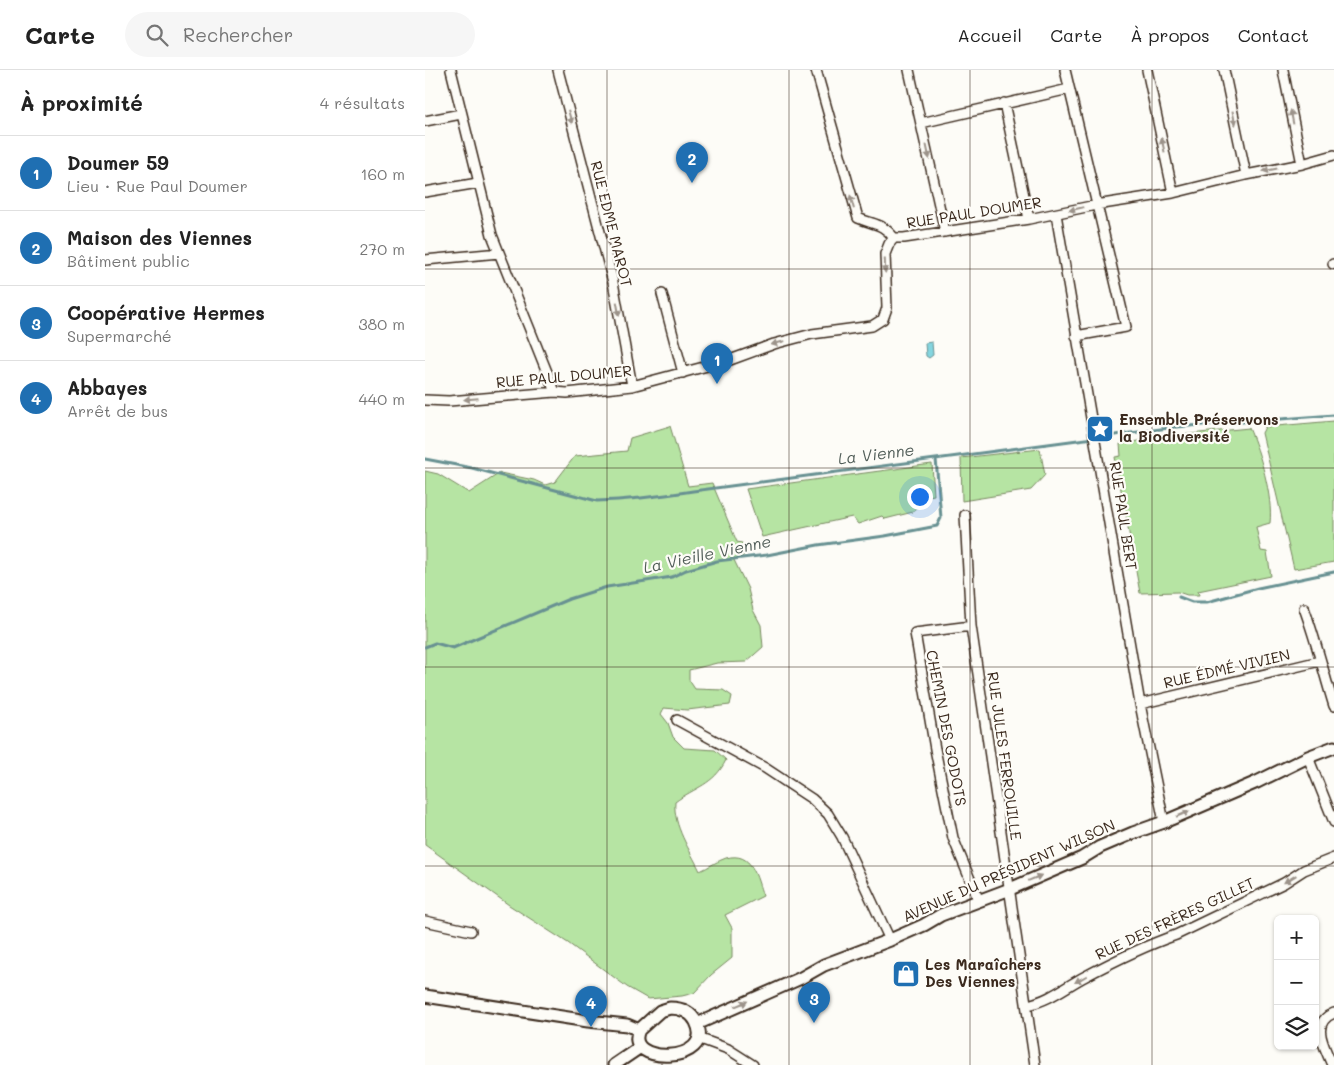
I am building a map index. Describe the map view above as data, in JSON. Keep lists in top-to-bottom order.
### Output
{
  "streets": {
    "street": [
      "RUE PAUL DOUMER",
      "RUE EDME MAROT",
      "RUE PAUL BERT",
      "RUE ÉDMÉ VIVIEN",
      "CHEMIN DES GODOTS",
      "RUE JULES FERROUILLE",
      "AVENUE DU PRÉSIDENT WILSON",
      "RUE DES FRÈRES GILLET"
    ]
  },
  "crossings": [
    ["RUE PAUL DOUMER", "RUE EDME MAROT"],
    ["RUE PAUL DOUMER", "RUE PAUL BERT"],
    ["RUE PAUL BERT", "RUE ÉDMÉ VIVIEN"],
    ["RUE PAUL BERT", "AVENUE DU PRÉSIDENT WILSON"],
    ["CHEMIN DES GODOTS", "RUE JULES FERROUILLE"],
    ["CHEMIN DES GODOTS", "AVENUE DU PRÉSIDENT WILSON"],
    ["RUE JULES FERROUILLE", "AVENUE DU PRÉSIDENT WILSON"],
    ["RUE JULES FERROUILLE", "RUE DES FRÈRES GILLET"]
  ],
  "one_way": [
    "RUE PAUL DOUMER",
    "RUE EDME MAROT",
    "AVENUE DU PRÉSIDENT WILSON",
    "RUE DES FRÈRES GILLET"
  ],
  "water": ["La Vienne", "La Vieille Vienne"],
  "places": {
    "place": ["Ensemble Préservons la Biodiversité"],
    "shop": ["Les Maraîchers Des Viennes"]
  },
  "page": {
    "header": "Carte",
    "search": "Rechercher",
    "nav": [
      "Accueil",
      "Carte",
      "À propos",
      "Contact"
    ],
    "heading": ["À proximité", "4 résultats"],
    "list": [
      {
        "mark": "1",
        "name": "Doumer 59",
        "note": "Lieu · Rue Paul Doumer",
        "value": "160 m"
      },
      {
        "mark": "2",
        "name": "Maison des Viennes",
        "note": "Bâtiment public",
        "value": "270 m"
      },
      {
        "mark": "3",
        "name": "Coopérative Hermes",
        "note": "Supermarché",
        "value": "380 m"
      },
      {
        "mark": "4",
        "name": "Abbayes",
        "note": "Arrêt de bus",
        "value": "440 m"
      }
    ],
    "pins": [
      "2",
      "1",
      "3",
      "4"
    ],
    "map_buttons": ["+", "−"]
  }
}
